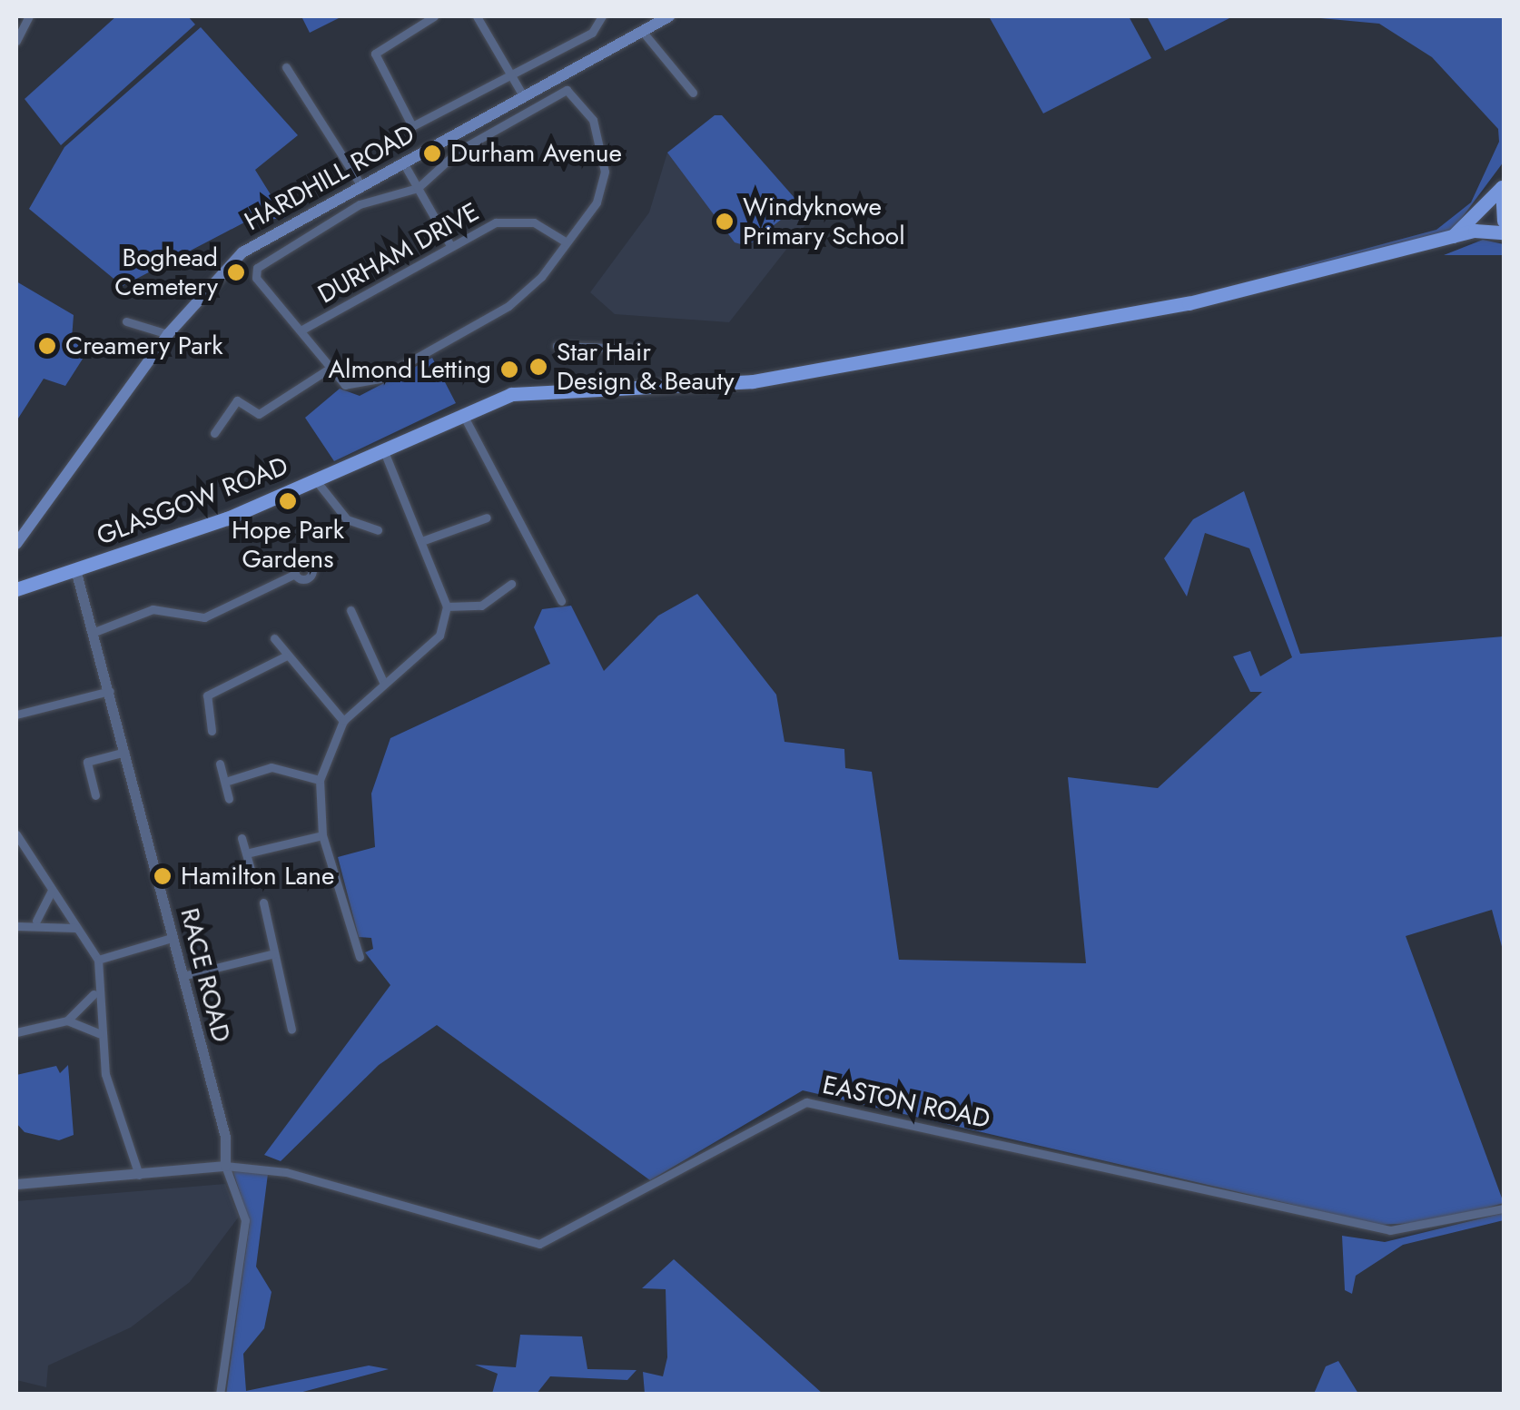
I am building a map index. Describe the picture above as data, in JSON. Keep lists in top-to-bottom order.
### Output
{
  "streets": {
    "main road": ["HARDHILL ROAD", "GLASGOW ROAD"],
    "street": ["DURHAM DRIVE", "RACE ROAD", "EASTON ROAD"]
  },
  "crossings": [
    ["GLASGOW ROAD", "RACE ROAD"],
    ["RACE ROAD", "EASTON ROAD"]
  ],
  "places": [
    "Durham Avenue",
    "Windyknowe Primary School",
    "Boghead Cemetery",
    "Creamery Park",
    "Star Hair Design & Beauty",
    "Almond Letting",
    "Hope Park Gardens",
    "Hamilton Lane"
  ]
}
